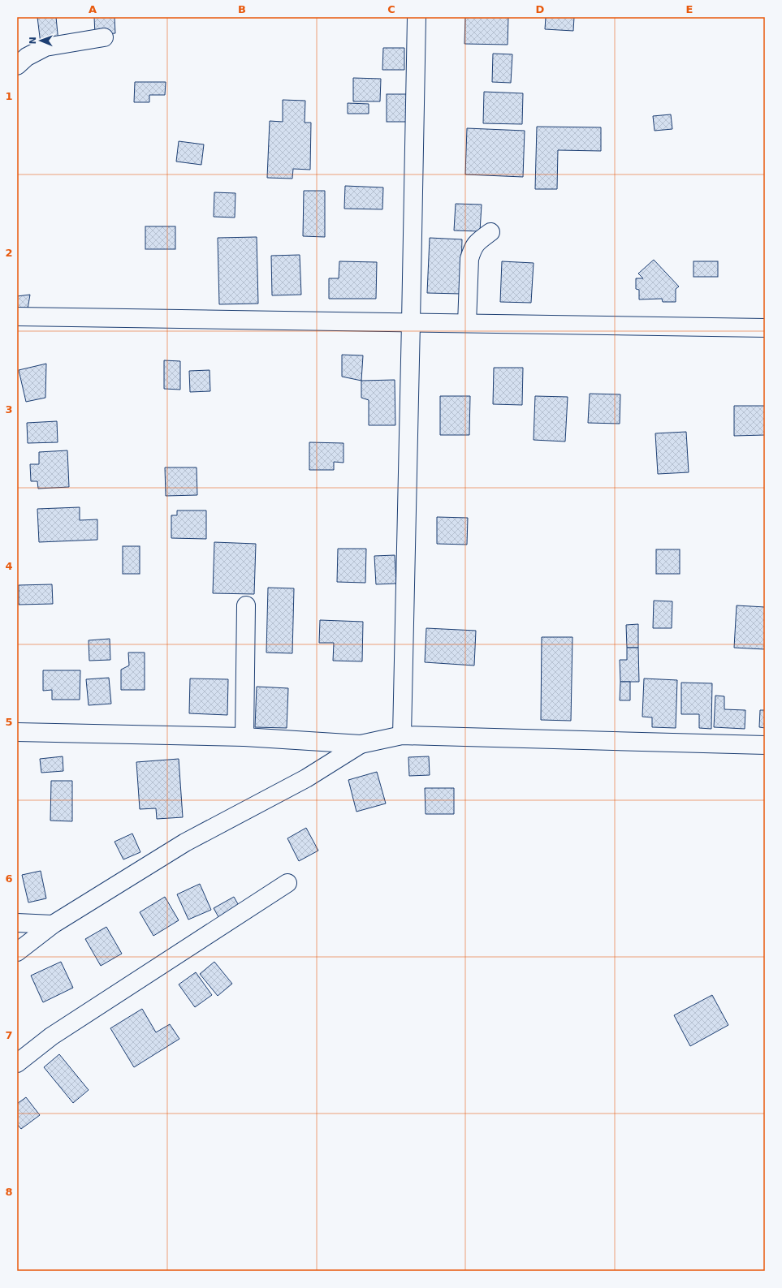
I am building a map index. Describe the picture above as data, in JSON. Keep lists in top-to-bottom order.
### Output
{
  "north": "left",
  "grid": {
    "columns": [
      "A",
      "B",
      "C",
      "D",
      "E"
    ],
    "rows": [
      "1",
      "2",
      "3",
      "4",
      "5",
      "6",
      "7",
      "8"
    ]
  }
}
